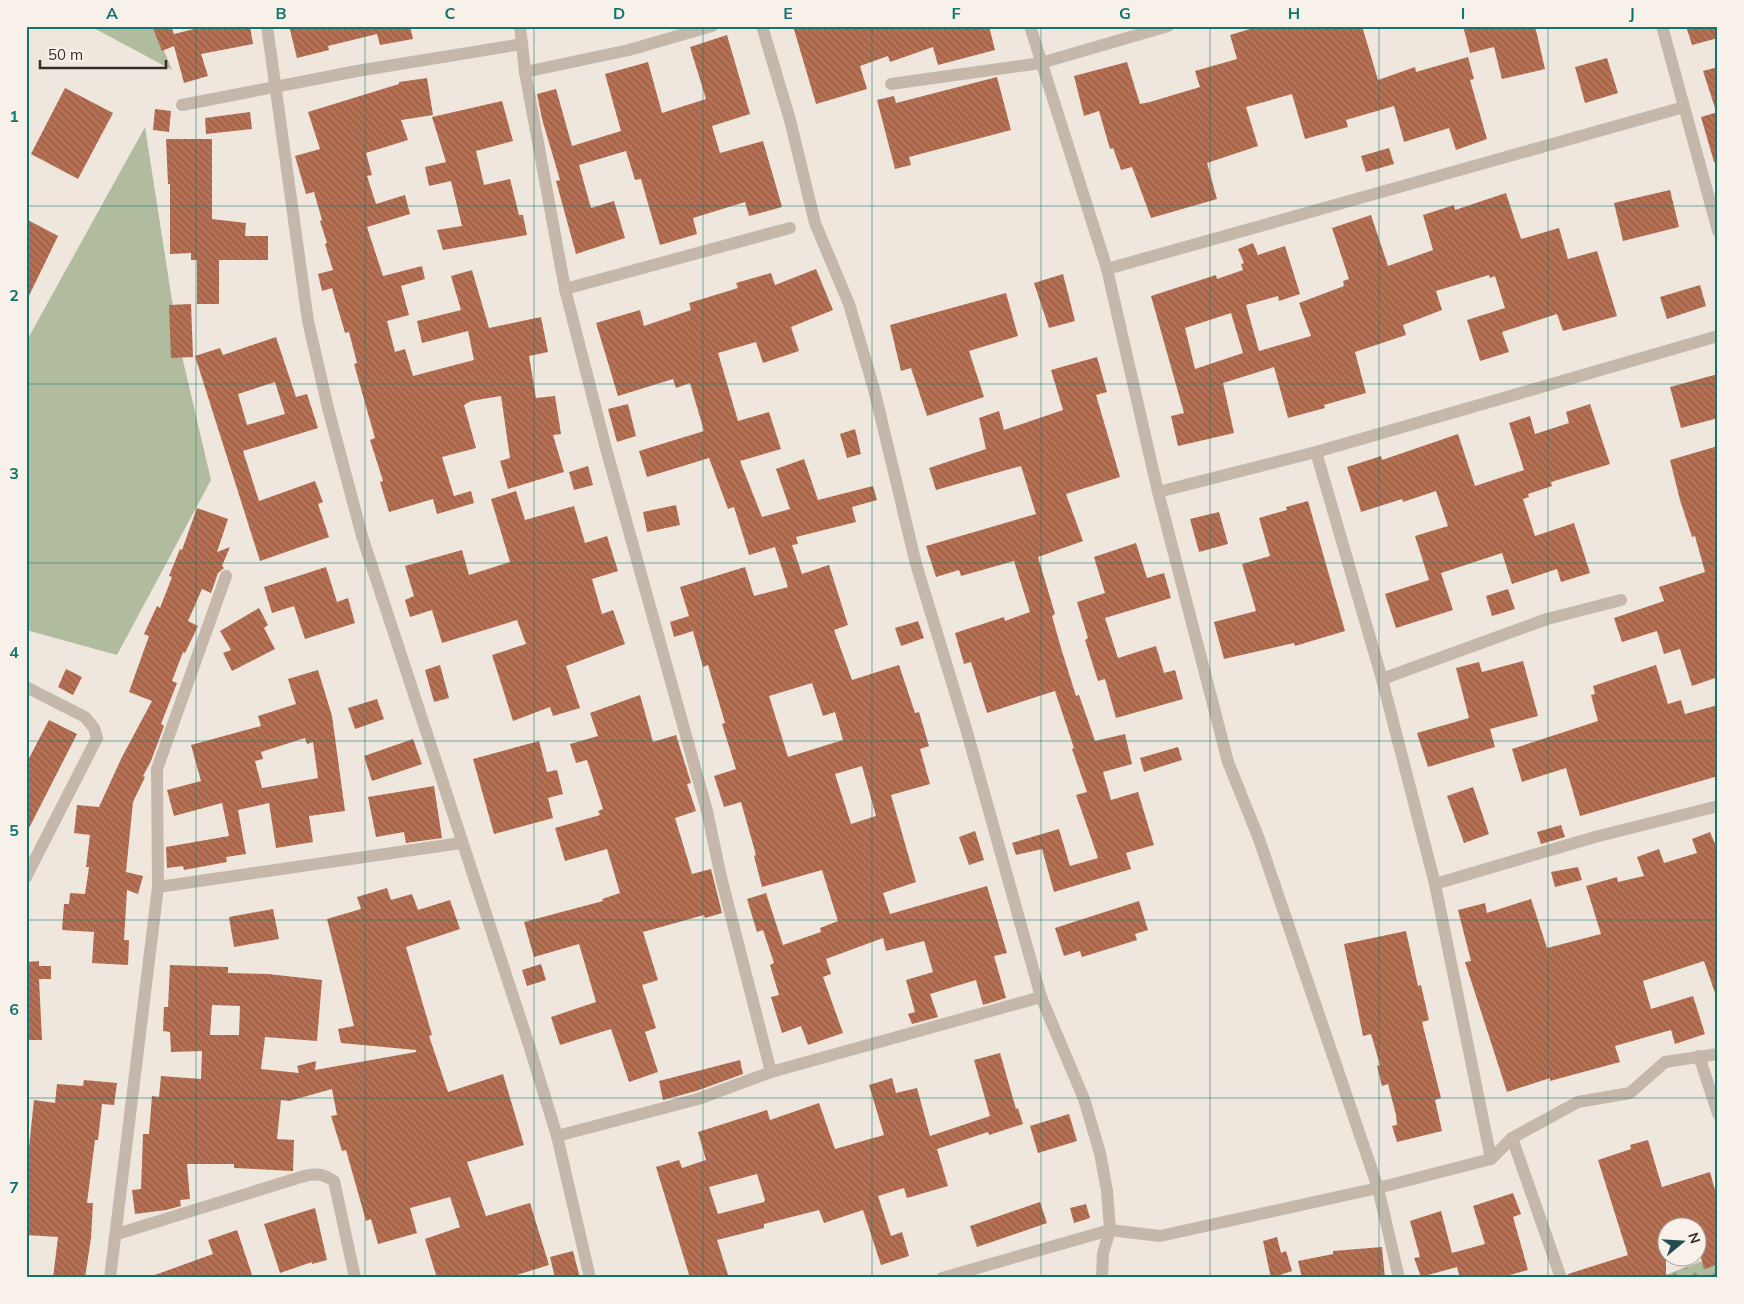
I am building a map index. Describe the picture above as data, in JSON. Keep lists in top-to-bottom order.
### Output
{
  "scale_bar": "50 m",
  "north": "right",
  "grid": {
    "columns": [
      "A",
      "B",
      "C",
      "D",
      "E",
      "F",
      "G",
      "H",
      "I",
      "J"
    ],
    "rows": [
      "1",
      "2",
      "3",
      "4",
      "5",
      "6",
      "7"
    ]
  }
}
